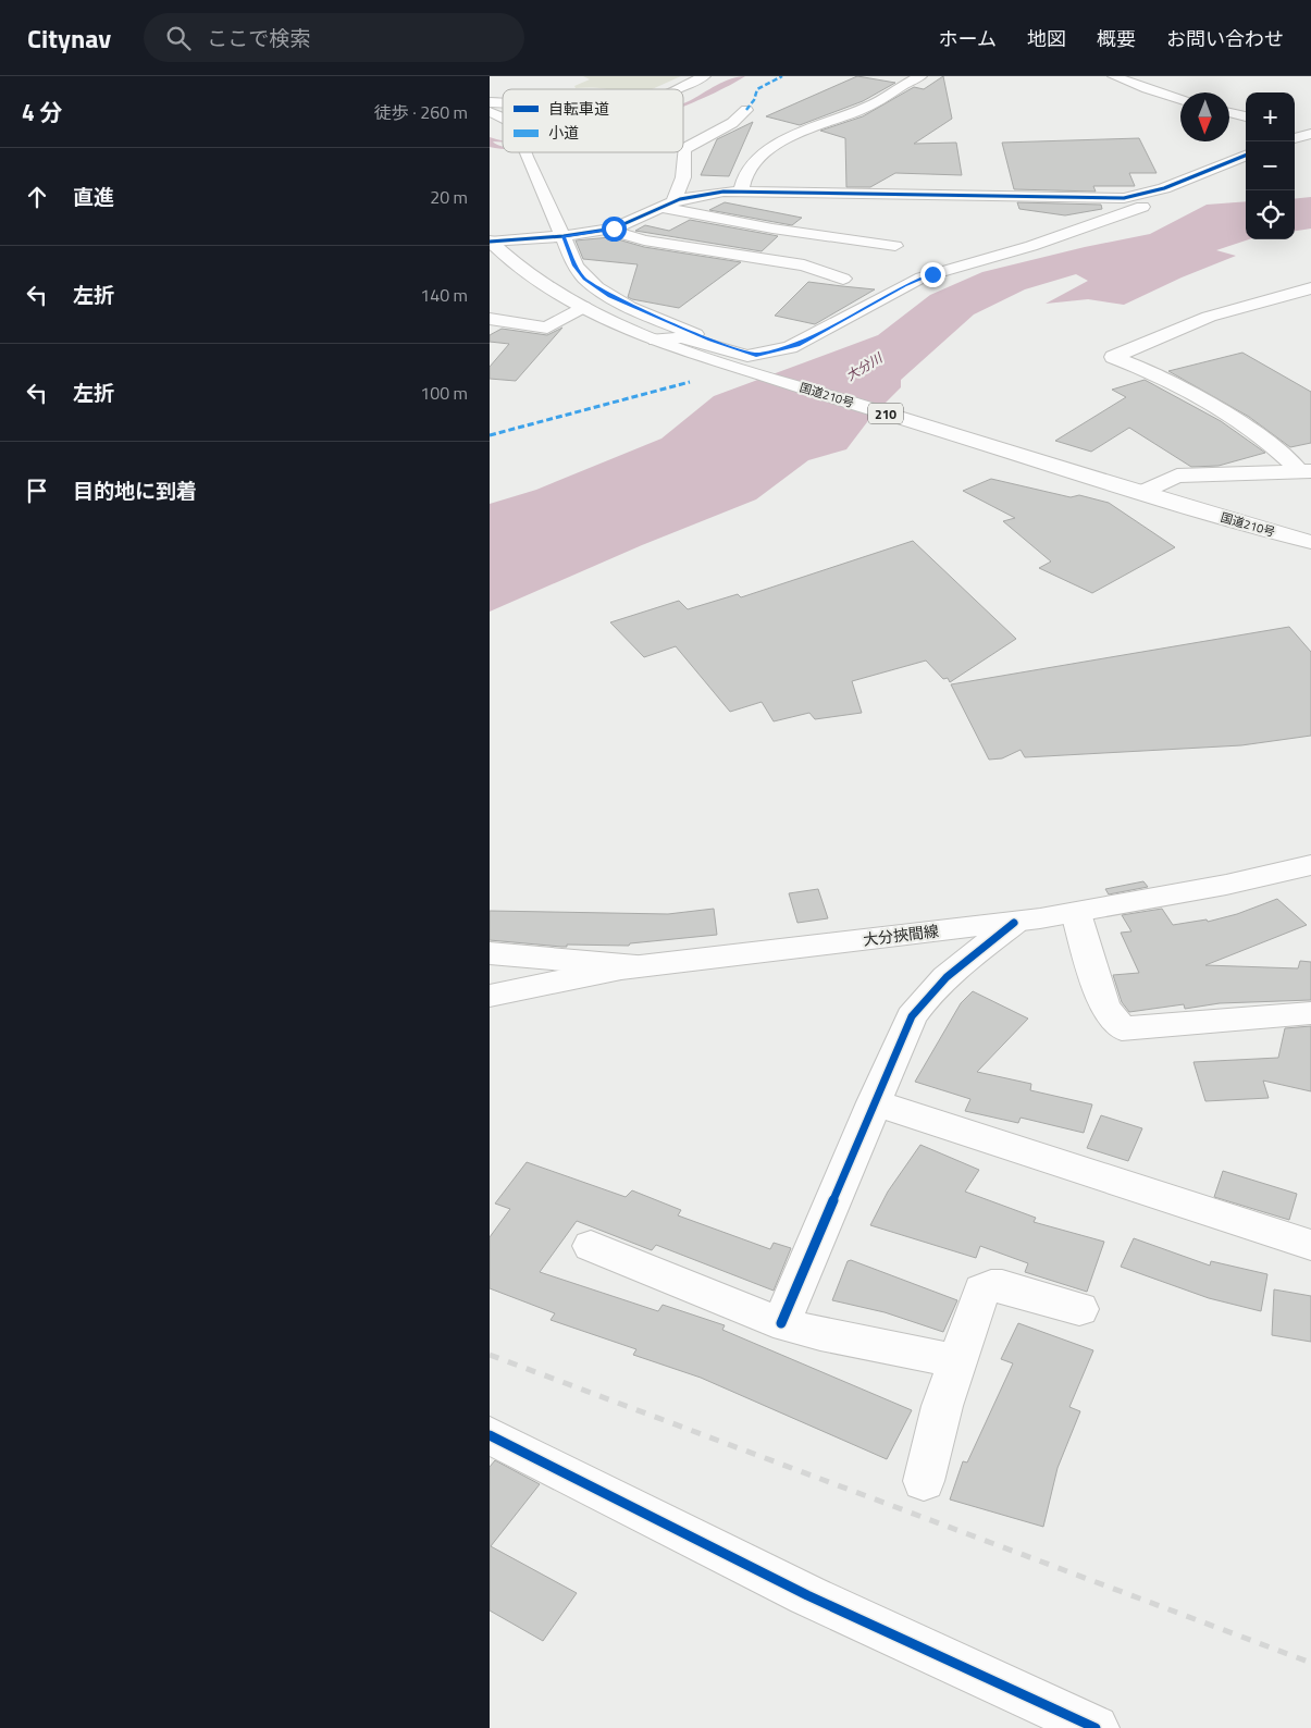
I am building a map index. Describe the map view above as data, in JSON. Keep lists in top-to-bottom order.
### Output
{
  "streets": {
    "main road": ["国道210号", "210", "大分挾間線"]
  },
  "water": ["大分川"],
  "legend": ["自転車道", "小道"],
  "north": "bottom",
  "page": {
    "header": "Citynav",
    "search": "ここで検索",
    "nav": [
      "ホーム",
      "地図",
      "概要",
      "お問い合わせ"
    ],
    "heading": ["4 分", "徒歩 · 260 m"],
    "map_buttons": ["+", "−"],
    "list": [
      ["直進", "20 m"],
      ["左折", "140 m"],
      ["左折", "100 m"],
      "目的地に到着"
    ]
  }
}
